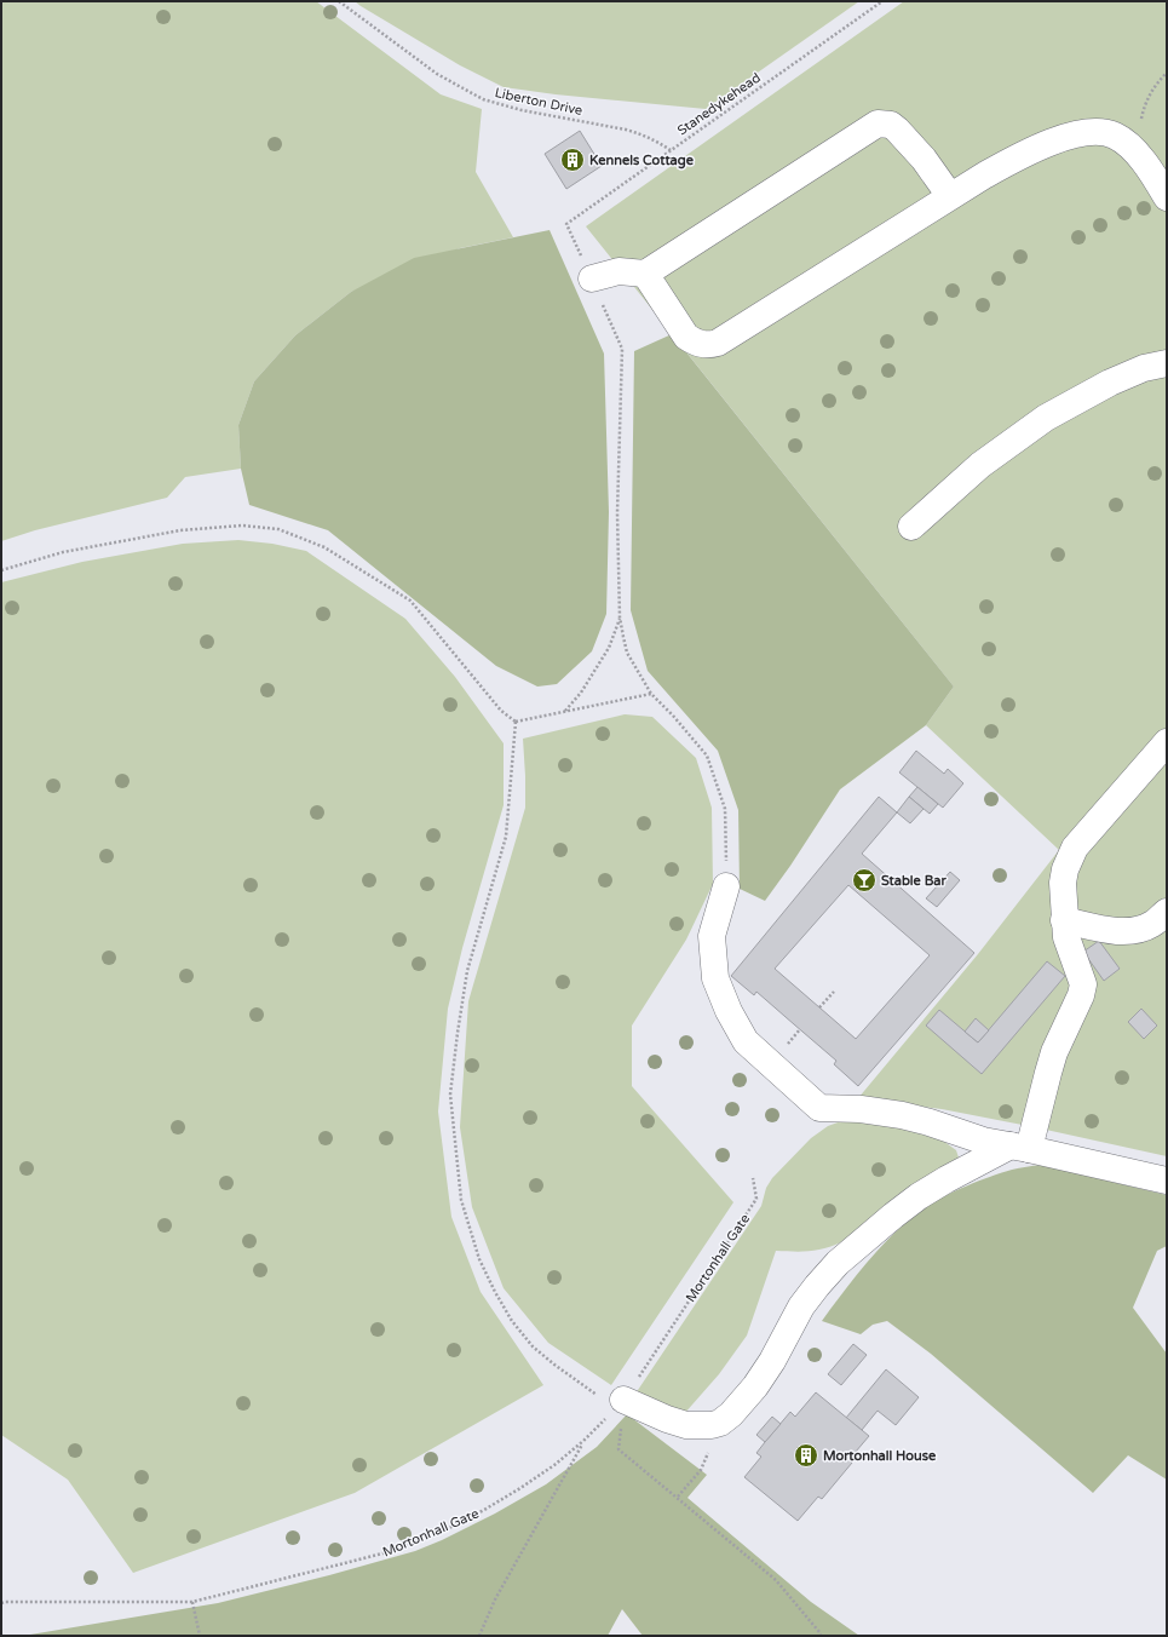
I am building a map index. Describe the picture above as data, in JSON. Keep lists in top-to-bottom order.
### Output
{
  "streets": {
    "path": ["Liberton Drive", "Stanedykehead", "Mortonhall Gate"]
  },
  "crossings": [
    ["Liberton Drive", "Stanedykehead"]
  ],
  "places": {
    "building": ["Kennels Cottage", "Mortonhall House"],
    "bar": ["Stable Bar"]
  }
}
